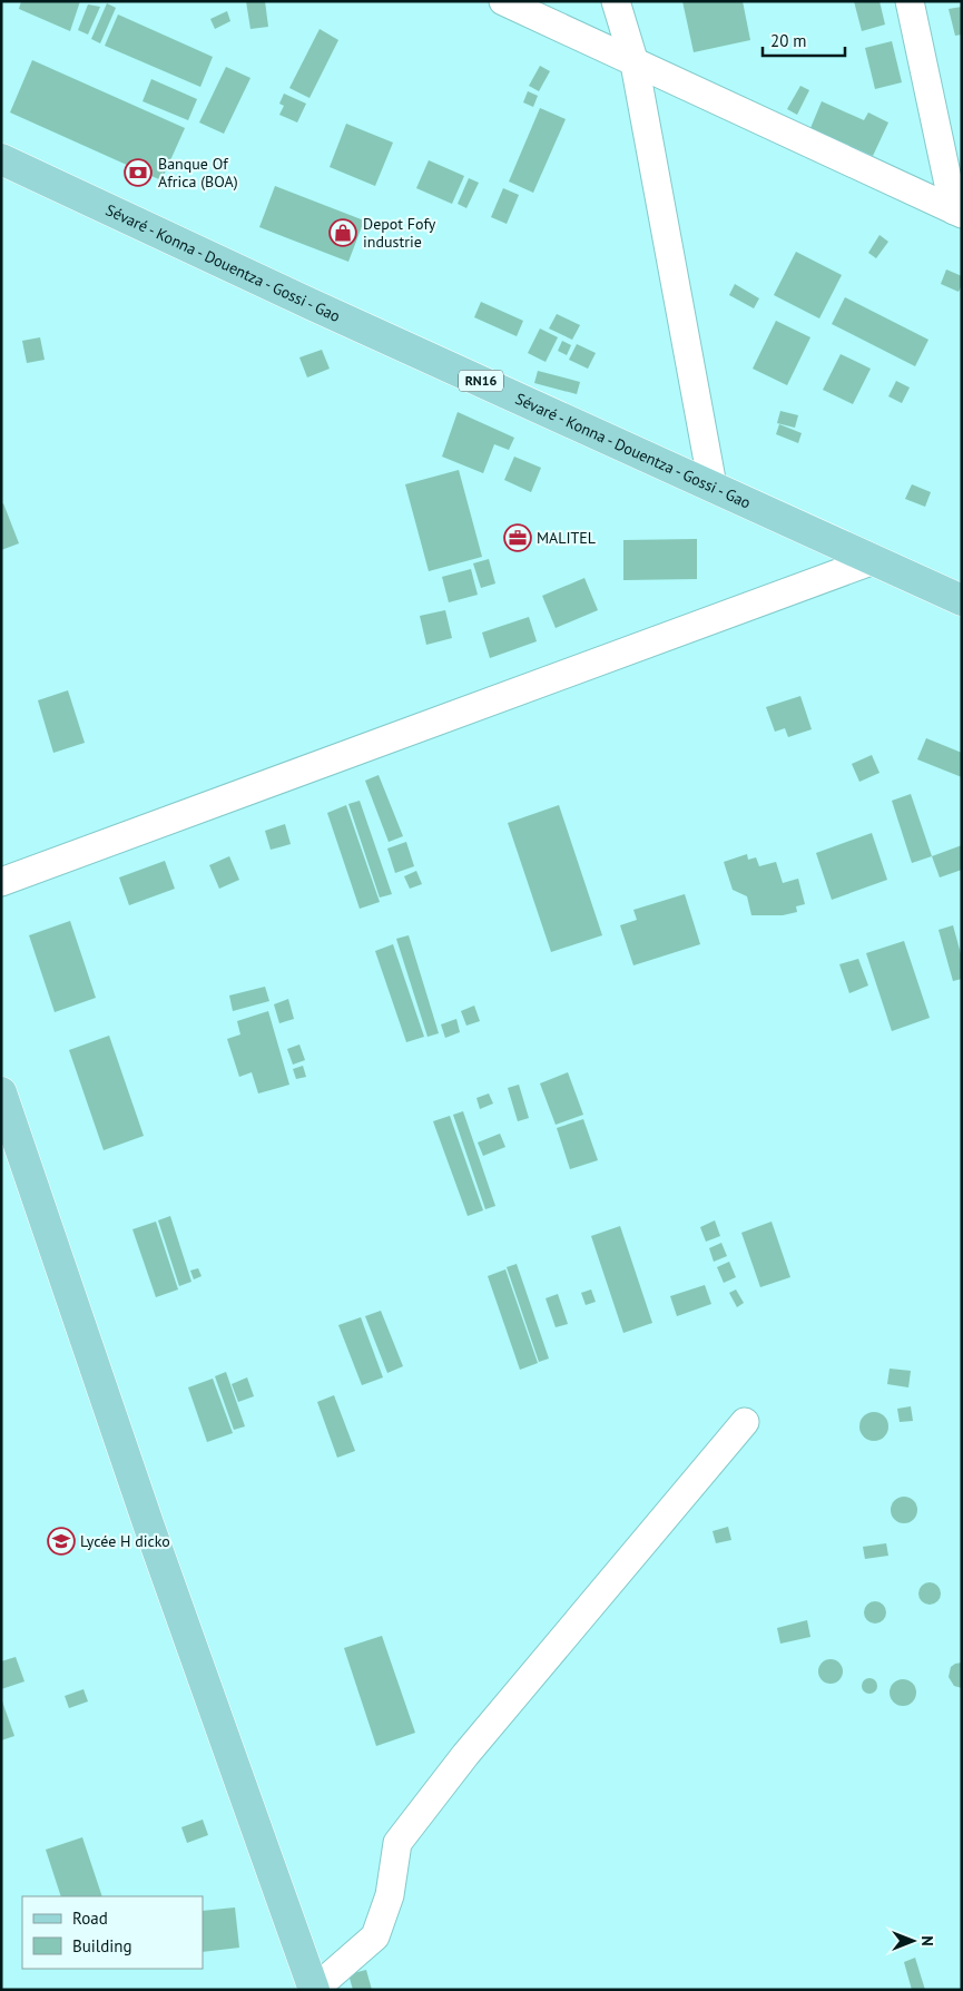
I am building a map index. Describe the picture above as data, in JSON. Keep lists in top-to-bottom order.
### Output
{
  "streets": {
    "main road": ["Sévaré - Konna - Douentza - Gossi - Gao", "RN16"]
  },
  "places": {
    "bank": ["Banque Of Africa (BOA)"],
    "shop": ["Depot Fofy industrie"],
    "office": ["MALITEL"],
    "school or university": ["Lycée H dicko"]
  },
  "legend": ["Road", "Building"],
  "scale_bar": "20 m",
  "north": "right"
}
